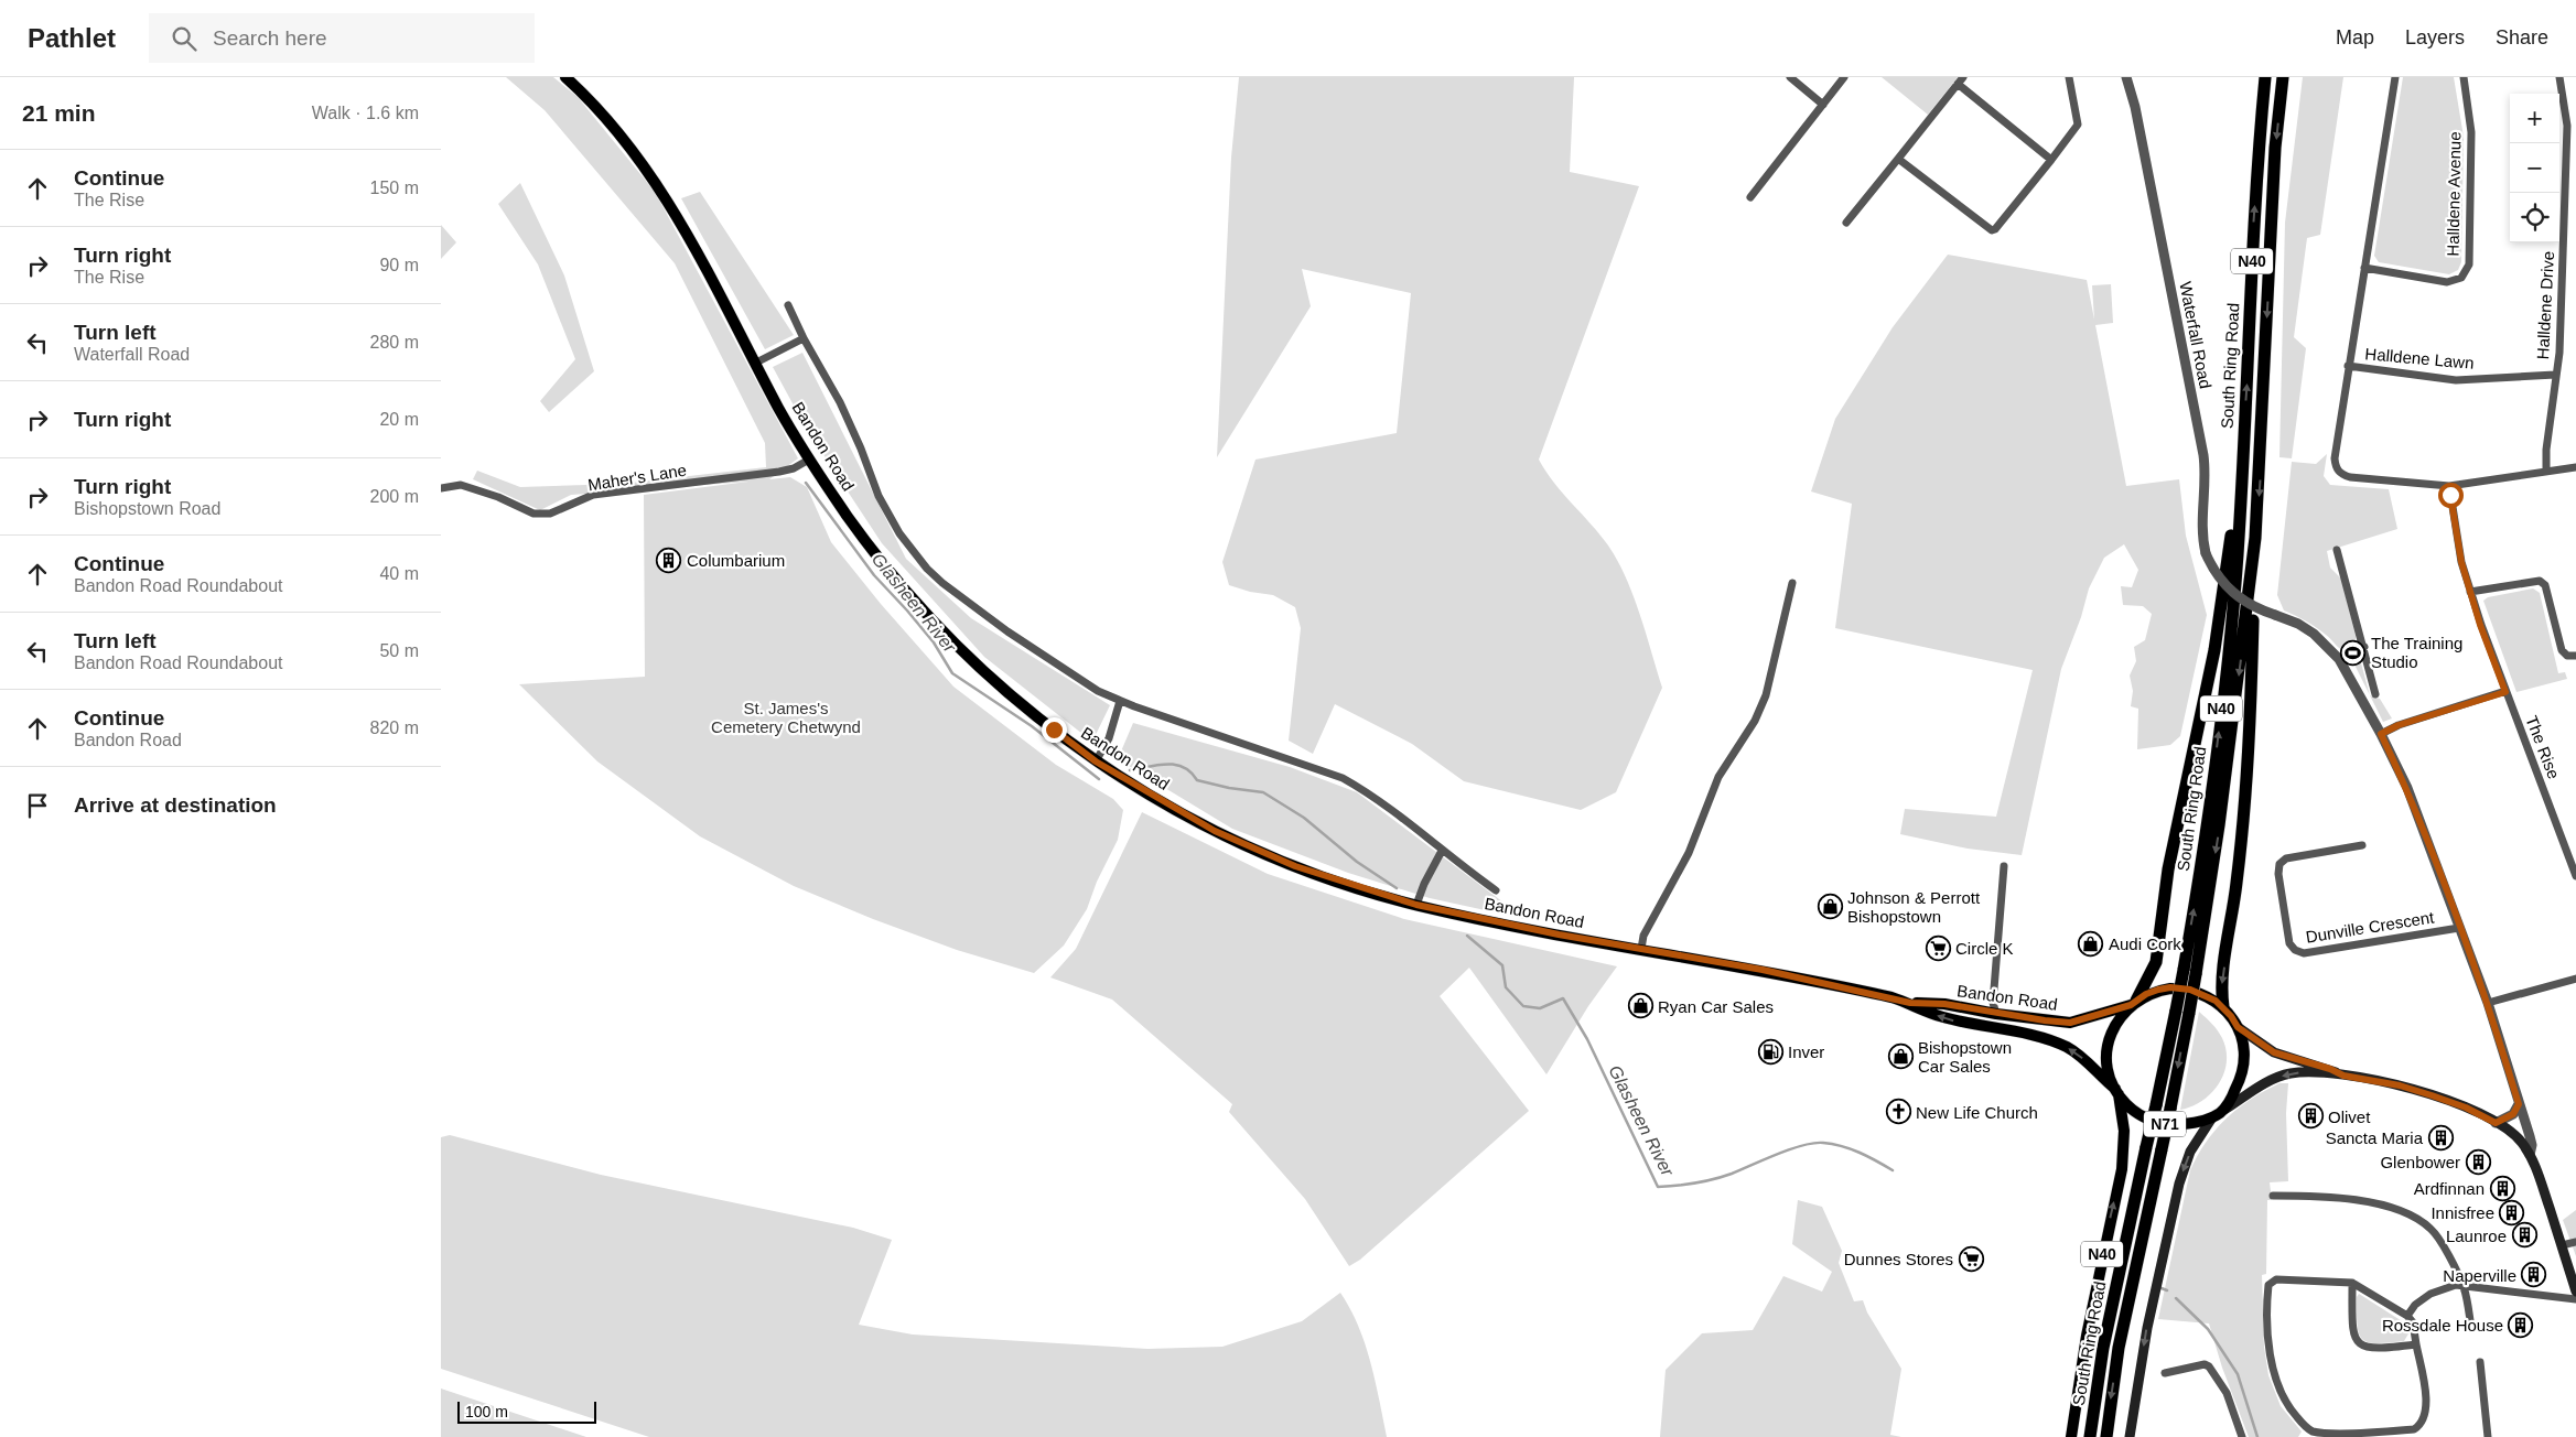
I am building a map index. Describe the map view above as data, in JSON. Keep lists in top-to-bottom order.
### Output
{
  "streets": {
    "highway": ["N40", "South Ring Road"],
    "main road": ["Bandon Road", "N71"],
    "street": [
      "Halldene Avenue",
      "Halldene Drive",
      "Waterfall Road",
      "Halldene Lawn",
      "Maher's Lane",
      "The Rise",
      "Dunville Crescent"
    ]
  },
  "crossings": [
    ["N40", "Bandon Road"],
    ["N40", "N71"],
    ["Halldene Drive", "Halldene Lawn"],
    ["Waterfall Road", "Dunville Crescent"],
    ["Bandon Road", "Maher's Lane"],
    ["Bandon Road", "N71"]
  ],
  "water": ["Glasheen River"],
  "parks": ["St. James's Cemetery Chetwynd"],
  "places": {
    "building": [
      "Columbarium",
      "Olivet",
      "Sancta Maria",
      "Glenbower",
      "Ardfinnan",
      "Innisfree",
      "Launroe",
      "Naperville",
      "Rossdale House"
    ],
    "sports": ["The Training Studio"],
    "shop": [
      "Johnson & Perrott Bishopstown",
      "Audi Cork",
      "Ryan Car Sales",
      "Bishopstown Car Sales"
    ],
    "supermarket": ["Circle K", "Dunnes Stores"],
    "fuel station": ["Inver"],
    "church": ["New Life Church"]
  },
  "scale_bar": "100 m",
  "page": {
    "header": "Pathlet",
    "search": "Search here",
    "nav": ["Map", "Layers", "Share"],
    "heading": ["21 min", "Walk · 1.6 km"],
    "map_buttons": ["+", "−"],
    "list": [
      ["Continue", "The Rise", "150 m"],
      ["Turn right", "The Rise", "90 m"],
      ["Turn left", "Waterfall Road", "280 m"],
      ["Turn right", "20 m"],
      ["Turn right", "Bishopstown Road", "200 m"],
      ["Continue", "Bandon Road Roundabout", "40 m"],
      ["Turn left", "Bandon Road Roundabout", "50 m"],
      ["Continue", "Bandon Road", "820 m"],
      "Arrive at destination"
    ],
    "scale": "100 m"
  }
}
